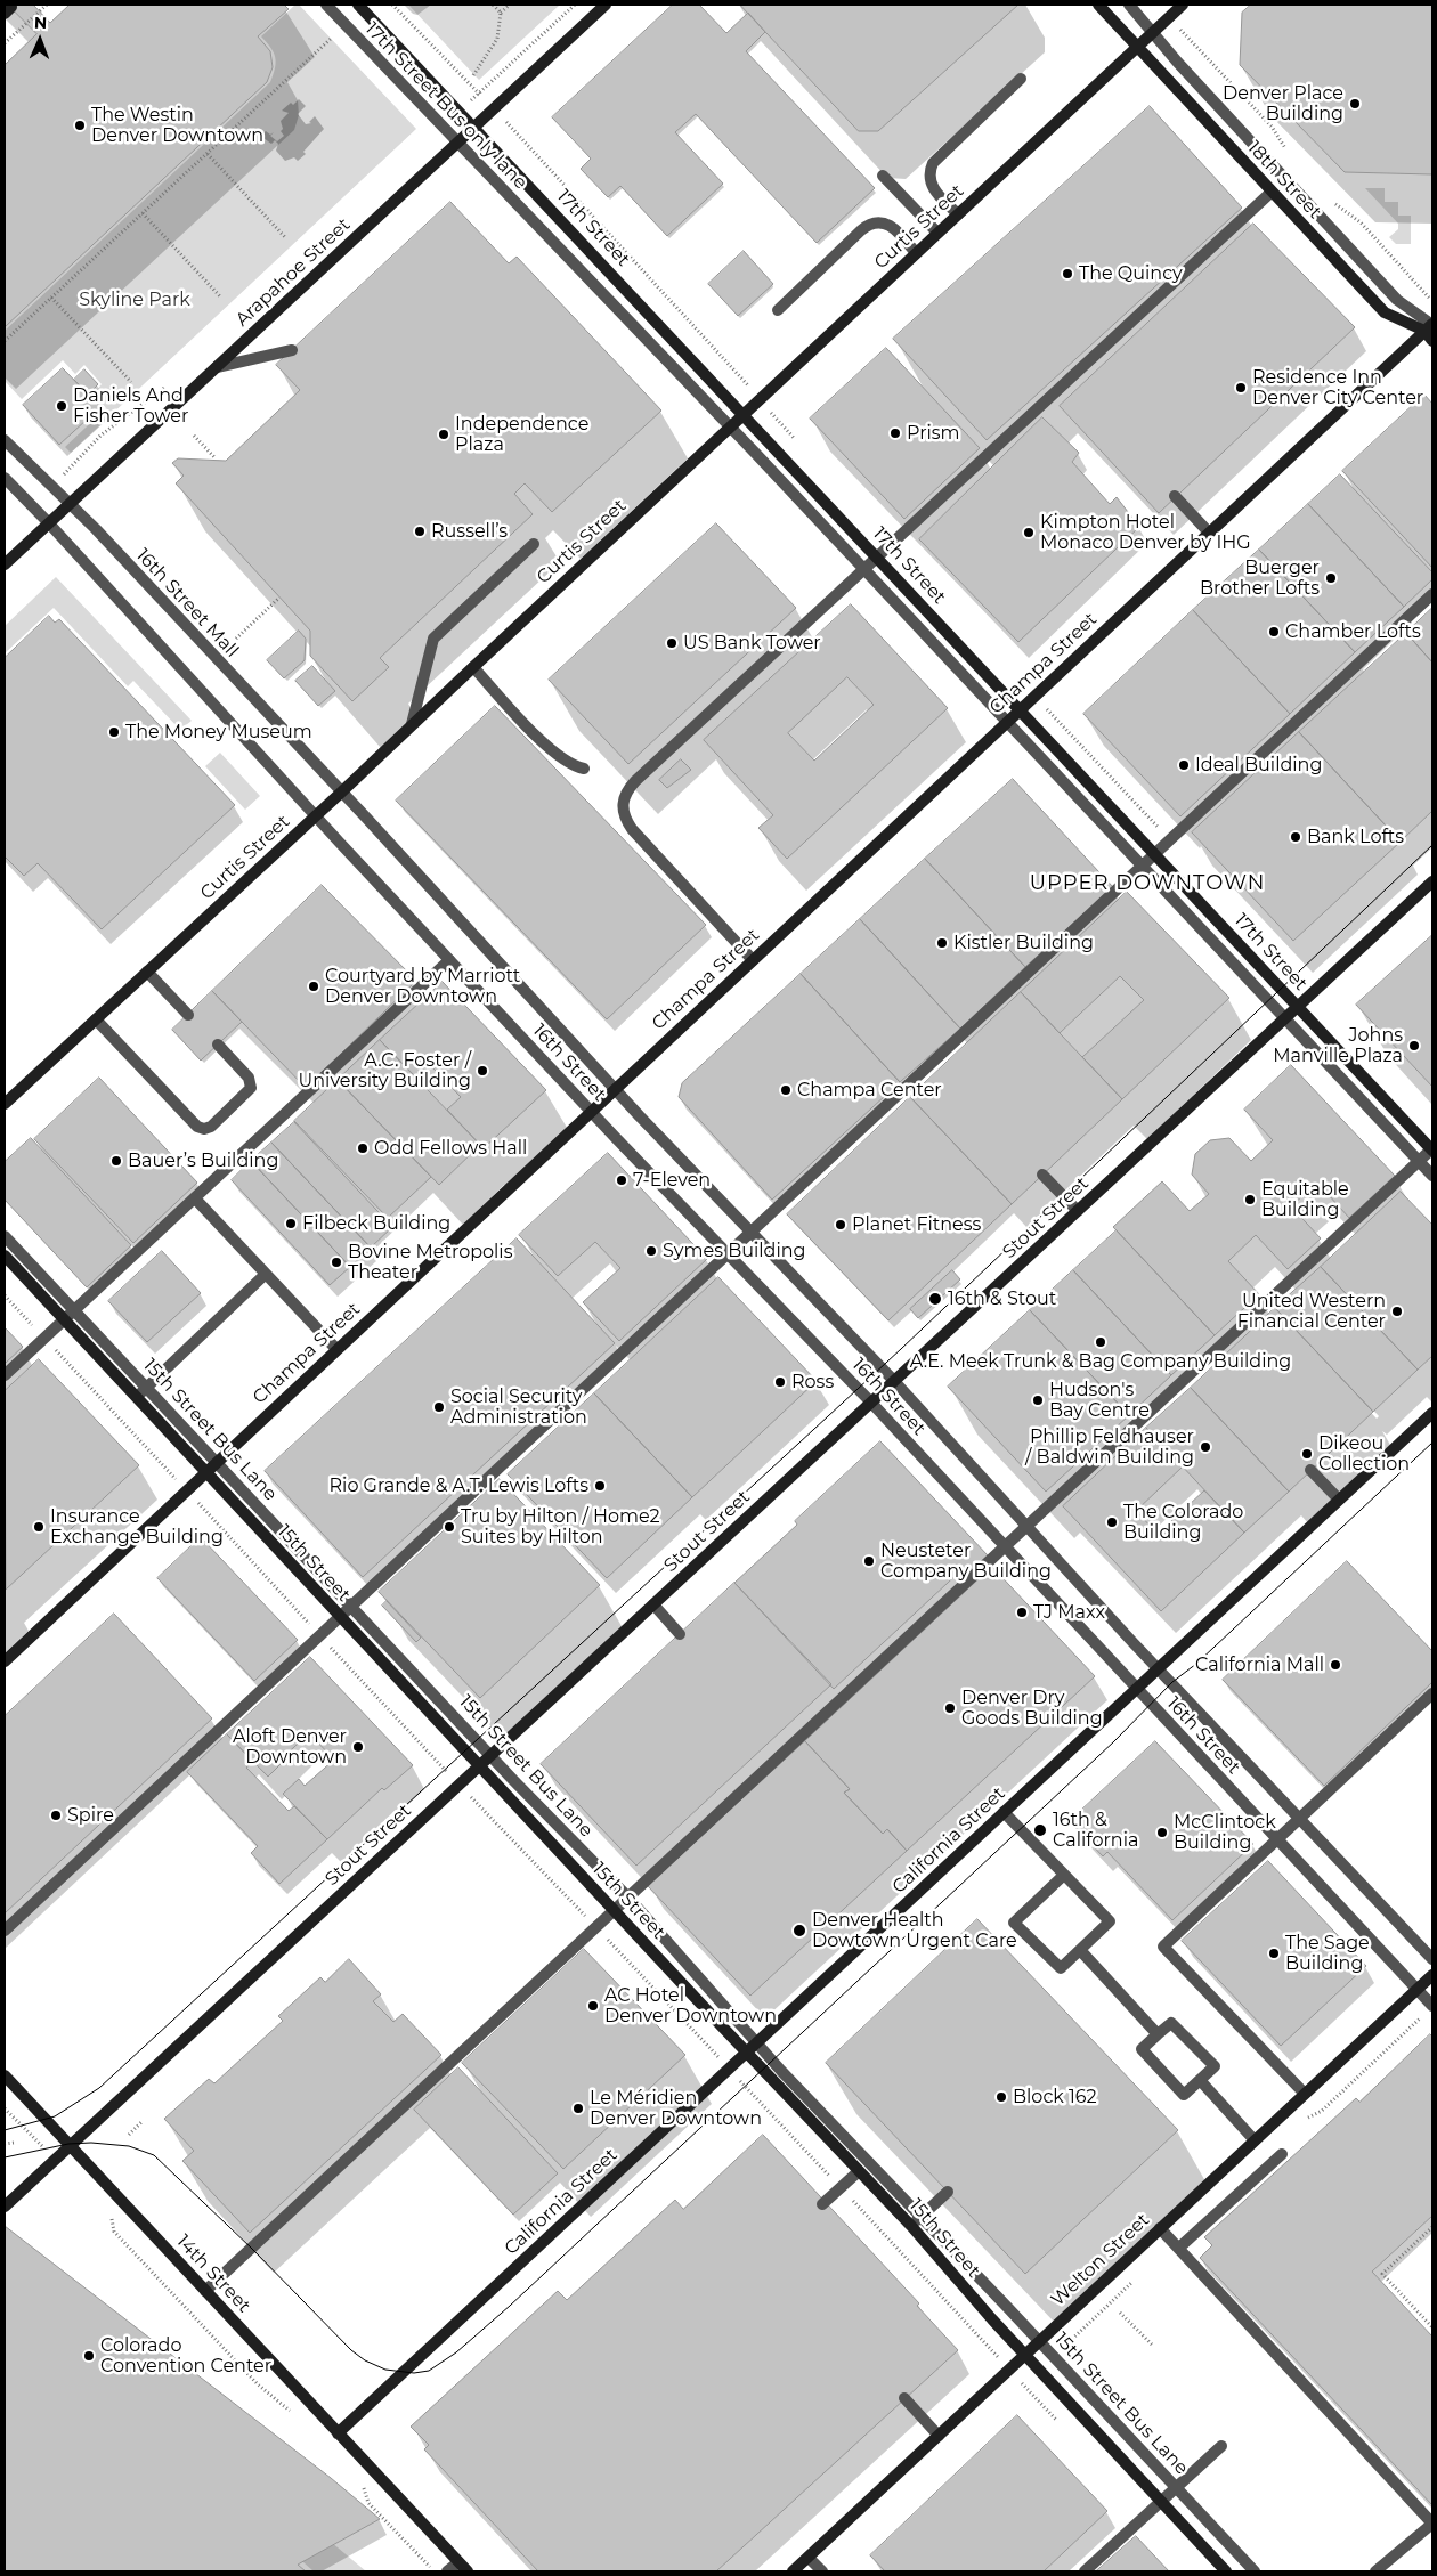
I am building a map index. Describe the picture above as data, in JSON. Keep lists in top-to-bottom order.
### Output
{
  "streets": {
    "main road": [
      "18th Street",
      "Curtis Street",
      "17th Street",
      "Arapahoe Street",
      "Champa Street",
      "Stout Street",
      "15th Street",
      "California Street",
      "Welton Street",
      "14th Street"
    ],
    "street": [
      "17th Street Bus only lane",
      "16th Street Mall",
      "16th Street",
      "15th Street Bus Lane"
    ]
  },
  "crossings": [
    ["17th Street Bus only lane", "Curtis Street"],
    ["17th Street Bus only lane", "17th Street"],
    ["17th Street Bus only lane", "Arapahoe Street"],
    ["18th Street", "Curtis Street"],
    ["18th Street", "Champa Street"],
    ["Curtis Street", "17th Street"],
    ["Curtis Street", "16th Street Mall"],
    ["Curtis Street", "16th Street"],
    ["17th Street", "Arapahoe Street"],
    ["17th Street", "Champa Street"],
    ["17th Street", "Stout Street"],
    ["Arapahoe Street", "16th Street Mall"],
    ["16th Street Mall", "16th Street"],
    ["Champa Street", "16th Street"],
    ["Champa Street", "15th Street Bus Lane"],
    ["Champa Street", "15th Street"],
    ["16th Street", "Stout Street"],
    ["16th Street", "California Street"],
    ["16th Street", "Welton Street"],
    ["Stout Street", "15th Street Bus Lane"],
    ["Stout Street", "15th Street"],
    ["Stout Street", "14th Street"],
    ["15th Street Bus Lane", "California Street"],
    ["15th Street Bus Lane", "Welton Street"],
    ["15th Street", "California Street"],
    ["15th Street", "Welton Street"],
    ["California Street", "14th Street"]
  ],
  "districts": ["UPPER DOWNTOWN"],
  "parks": ["Skyline Park"],
  "places": [
    "Denver Place Building",
    "The Westin Denver Downtown",
    "The Quincy",
    "Residence Inn Denver City Center",
    "Daniels And Fisher Tower",
    "Prism",
    "Independence Plaza",
    "Russell’s",
    "Kimpton Hotel Monaco Denver by IHG",
    "Buerger Brother Lofts",
    "Chamber Lofts",
    "US Bank Tower",
    "The Money Museum",
    "Ideal Building",
    "Bank Lofts",
    "Kistler Building",
    "Courtyard by Marriott Denver Downtown",
    "Johns Manville Plaza",
    "A.C. Foster / University Building",
    "Champa Center",
    "Odd Fellows Hall",
    "Bauer’s Building",
    "7-Eleven",
    "Equitable Building",
    "Filbeck Building",
    "Planet Fitness",
    "Symes Building",
    "Bovine Metropolis Theater",
    "16th & Stout",
    "United Western Financial Center",
    "A.E. Meek Trunk & Bag Company Building",
    "Ross",
    "Hudson's Bay Centre",
    "Social Security Administration",
    "Phillip Feldhauser / Baldwin Building",
    "Dikeou Collection",
    "Rio Grande & A.T. Lewis Lofts",
    "The Colorado Building",
    "Insurance Exchange Building",
    "Tru by Hilton / Home2 Suites by Hilton",
    "Neusteter Company Building",
    "TJ Maxx",
    "California Mall",
    "Denver Dry Goods Building",
    "Aloft Denver Downtown",
    "Spire",
    "16th & California",
    "McClintock Building",
    "Denver Health Dowtown Urgent Care",
    "The Sage Building",
    "AC Hotel Denver Downtown",
    "Block 162",
    "Le Méridien Denver Downtown",
    "Colorado Convention Center"
  ],
  "north": "top"
}
